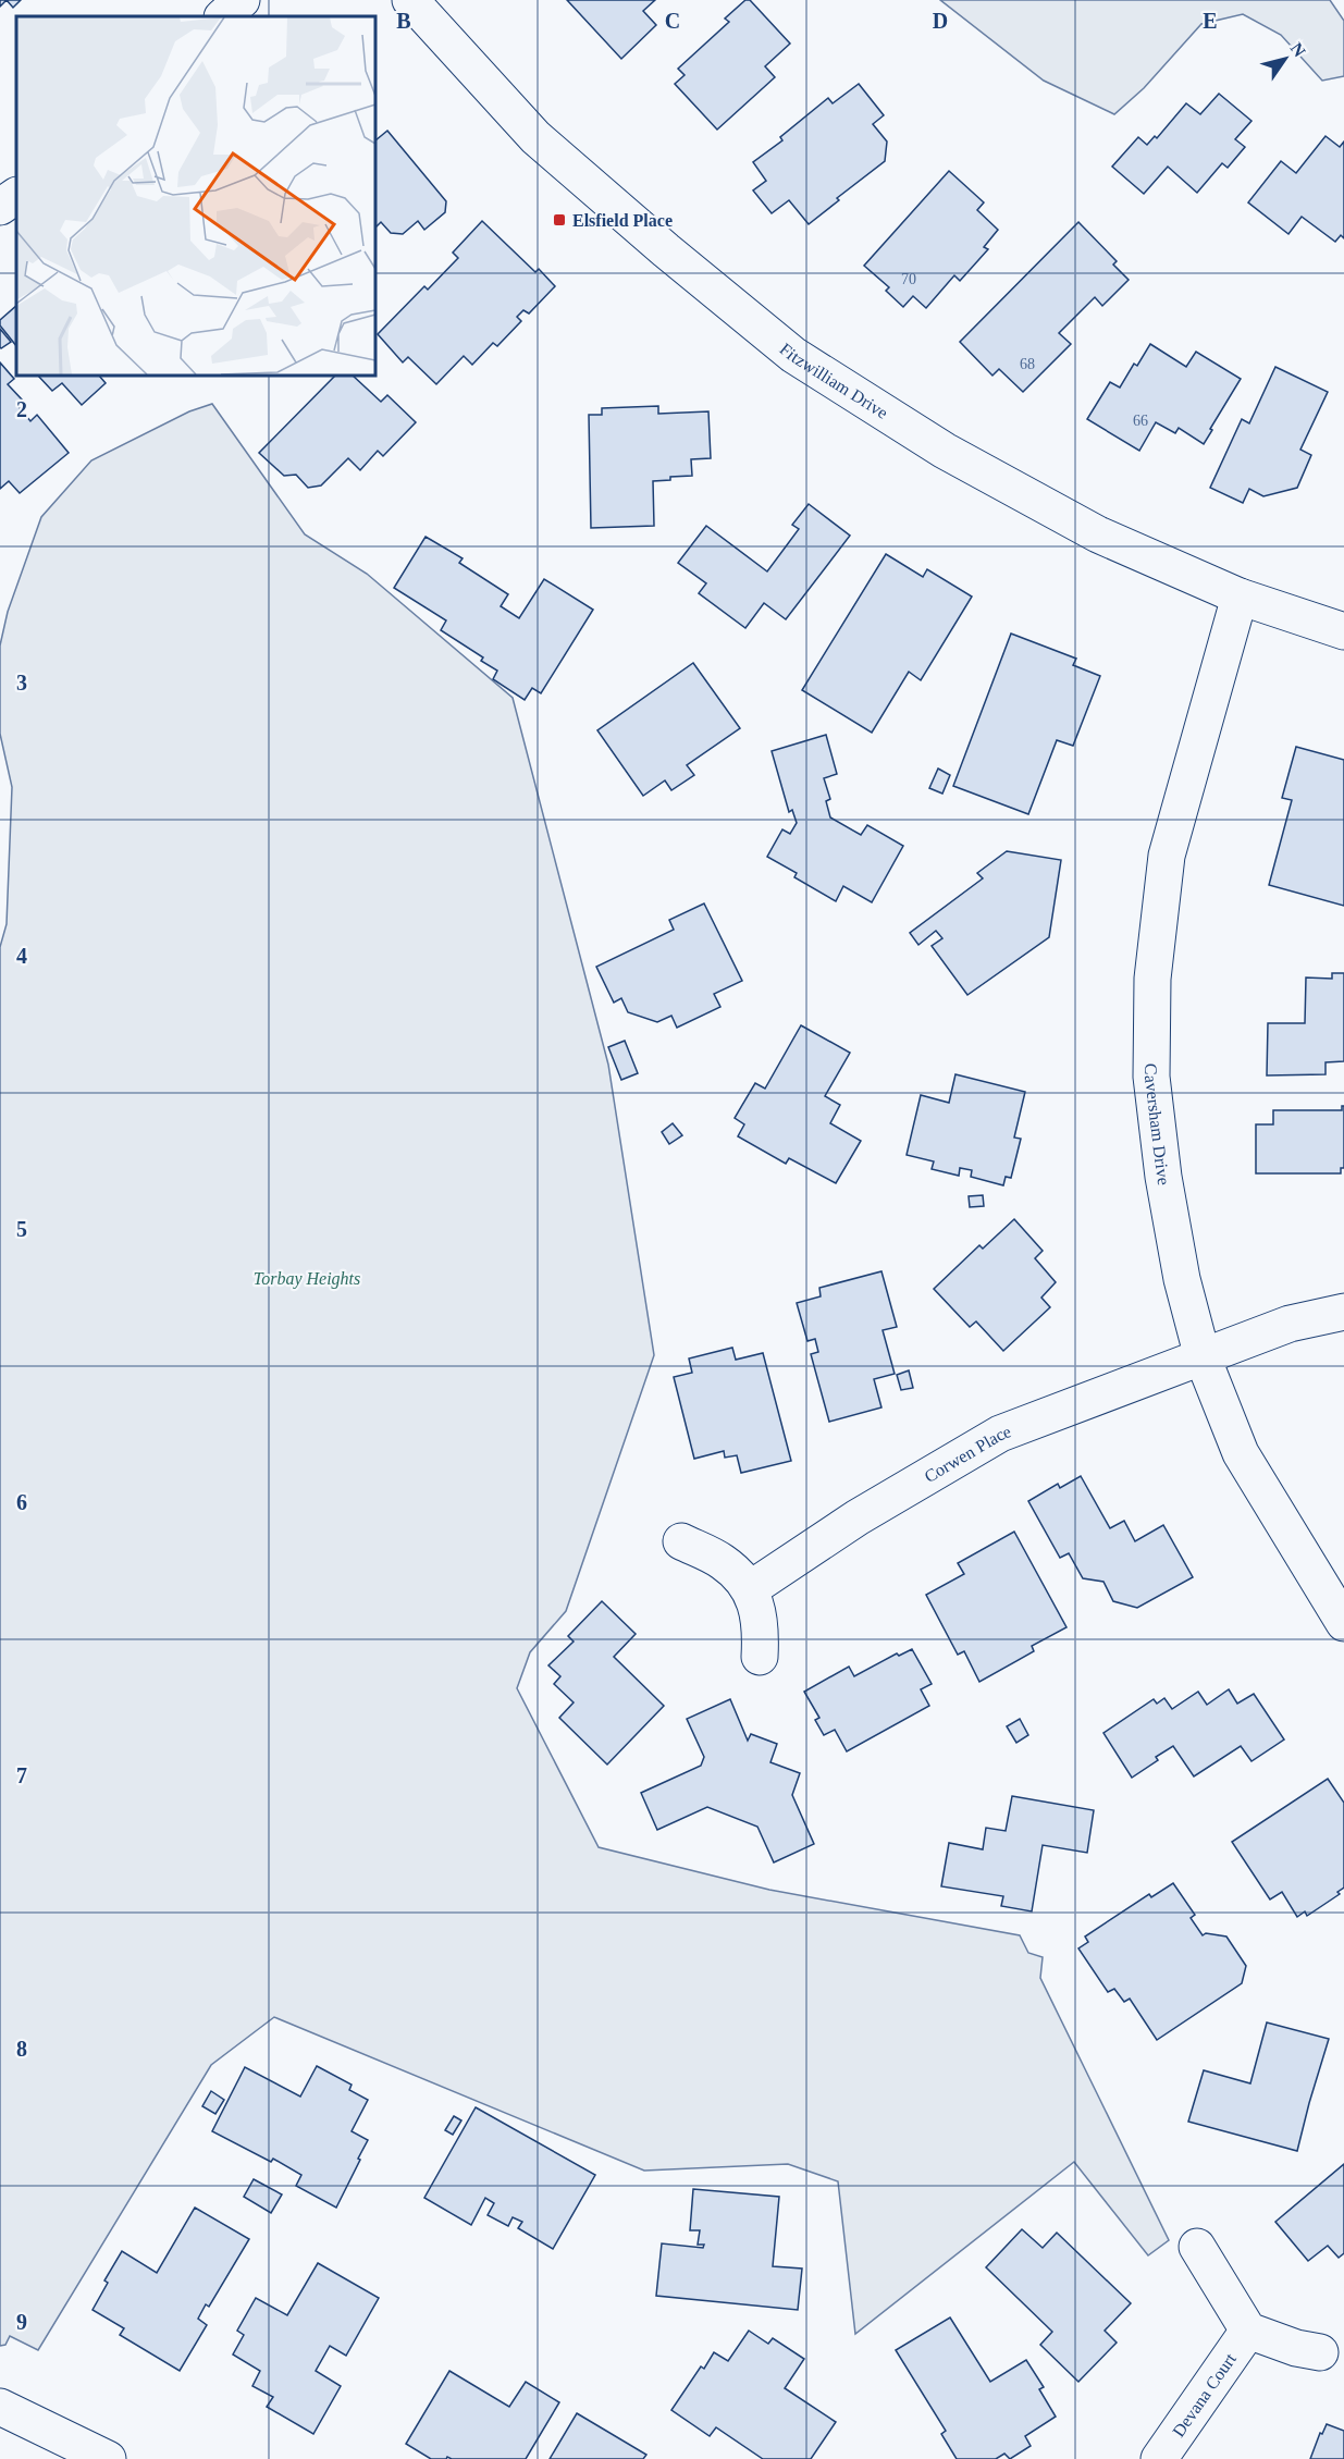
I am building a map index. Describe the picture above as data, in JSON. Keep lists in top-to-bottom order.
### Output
{
  "streets": {
    "street": [
      "Fitzwilliam Drive",
      "Caversham Drive",
      "Corwen Place",
      "Devana Court"
    ]
  },
  "crossings": [
    ["Fitzwilliam Drive", "Caversham Drive"],
    ["Caversham Drive", "Corwen Place"]
  ],
  "parks": ["Torbay Heights"],
  "places": {
    "transit": ["Elsfield Place"]
  },
  "house_numbers": ["70", "68", "66"],
  "north": "top right",
  "grid": {
    "columns": [
      "B",
      "C",
      "D",
      "E"
    ],
    "rows": [
      "2",
      "3",
      "4",
      "5",
      "6",
      "7",
      "8",
      "9"
    ]
  }
}
